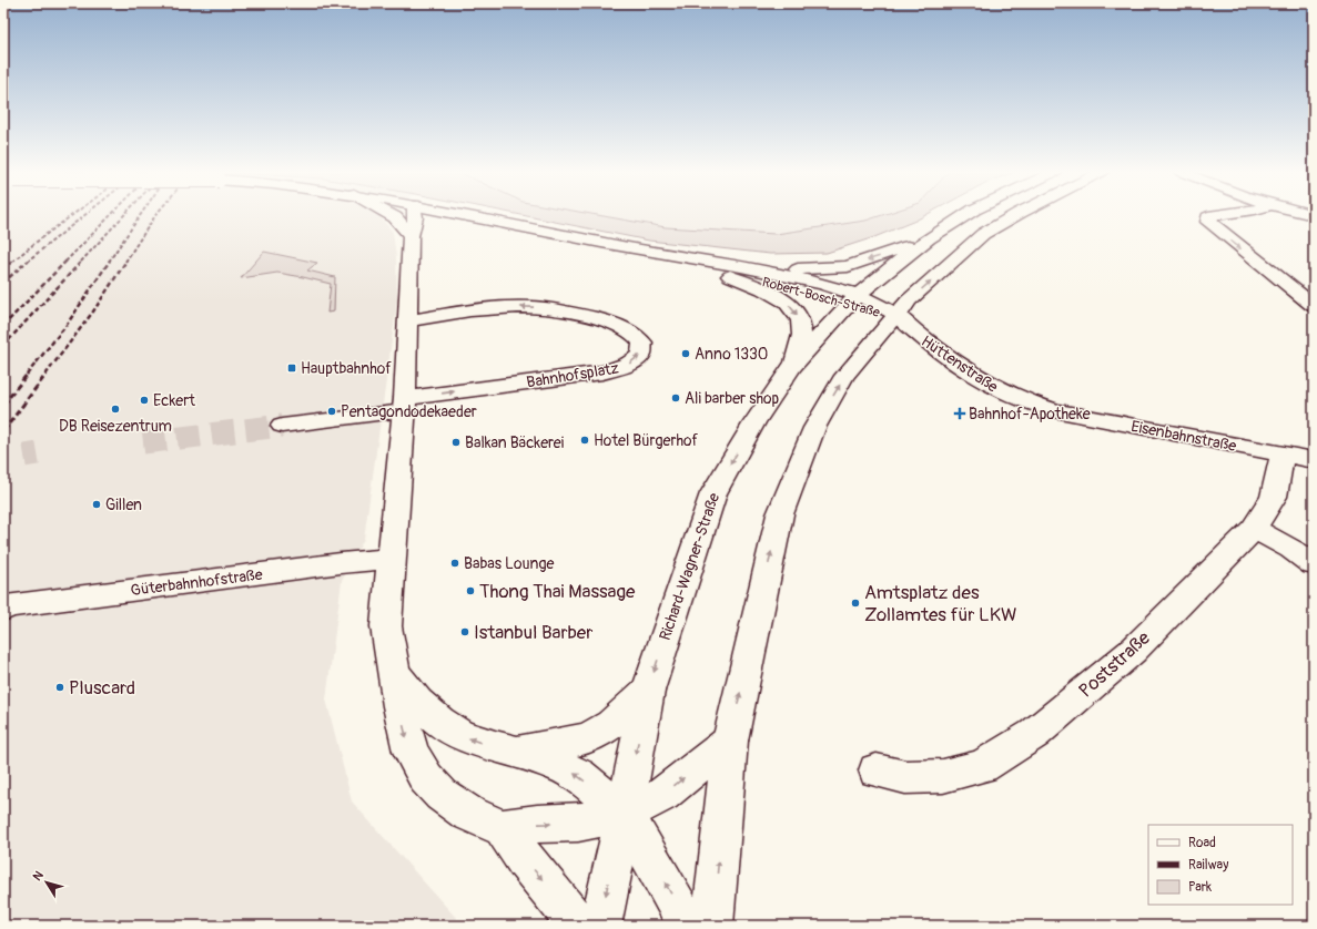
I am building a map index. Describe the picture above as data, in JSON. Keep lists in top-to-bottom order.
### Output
{
  "streets": {
    "main road": [
      "Robert-Bosch-Straße",
      "Hüttenstraße",
      "Bahnhofsplatz",
      "Eisenbahnstraße",
      "Richard-Wagner-Straße",
      "Güterbahnhofstraße",
      "Poststraße"
    ]
  },
  "crossings": [
    ["Robert-Bosch-Straße", "Hüttenstraße"],
    ["Robert-Bosch-Straße", "Richard-Wagner-Straße"],
    ["Hüttenstraße", "Eisenbahnstraße"],
    ["Eisenbahnstraße", "Poststraße"]
  ],
  "places": {
    "other": [
      "Anno 1330",
      "Ali barber shop",
      "Eckert",
      "DB Reisezentrum",
      "Pentagondodekaeder",
      "Hotel Bürgerhof",
      "Balkan Bäckerei",
      "Gillen",
      "Babas Lounge",
      "Thong Thai Massage",
      "Amtsplatz des Zollamtes für LKW",
      "Istanbul Barber",
      "Pluscard"
    ],
    "transit": ["Hauptbahnhof"],
    "health": ["Bahnhof-Apotheke"]
  },
  "legend": ["Road", "Railway", "Park"],
  "north": "top left"
}
